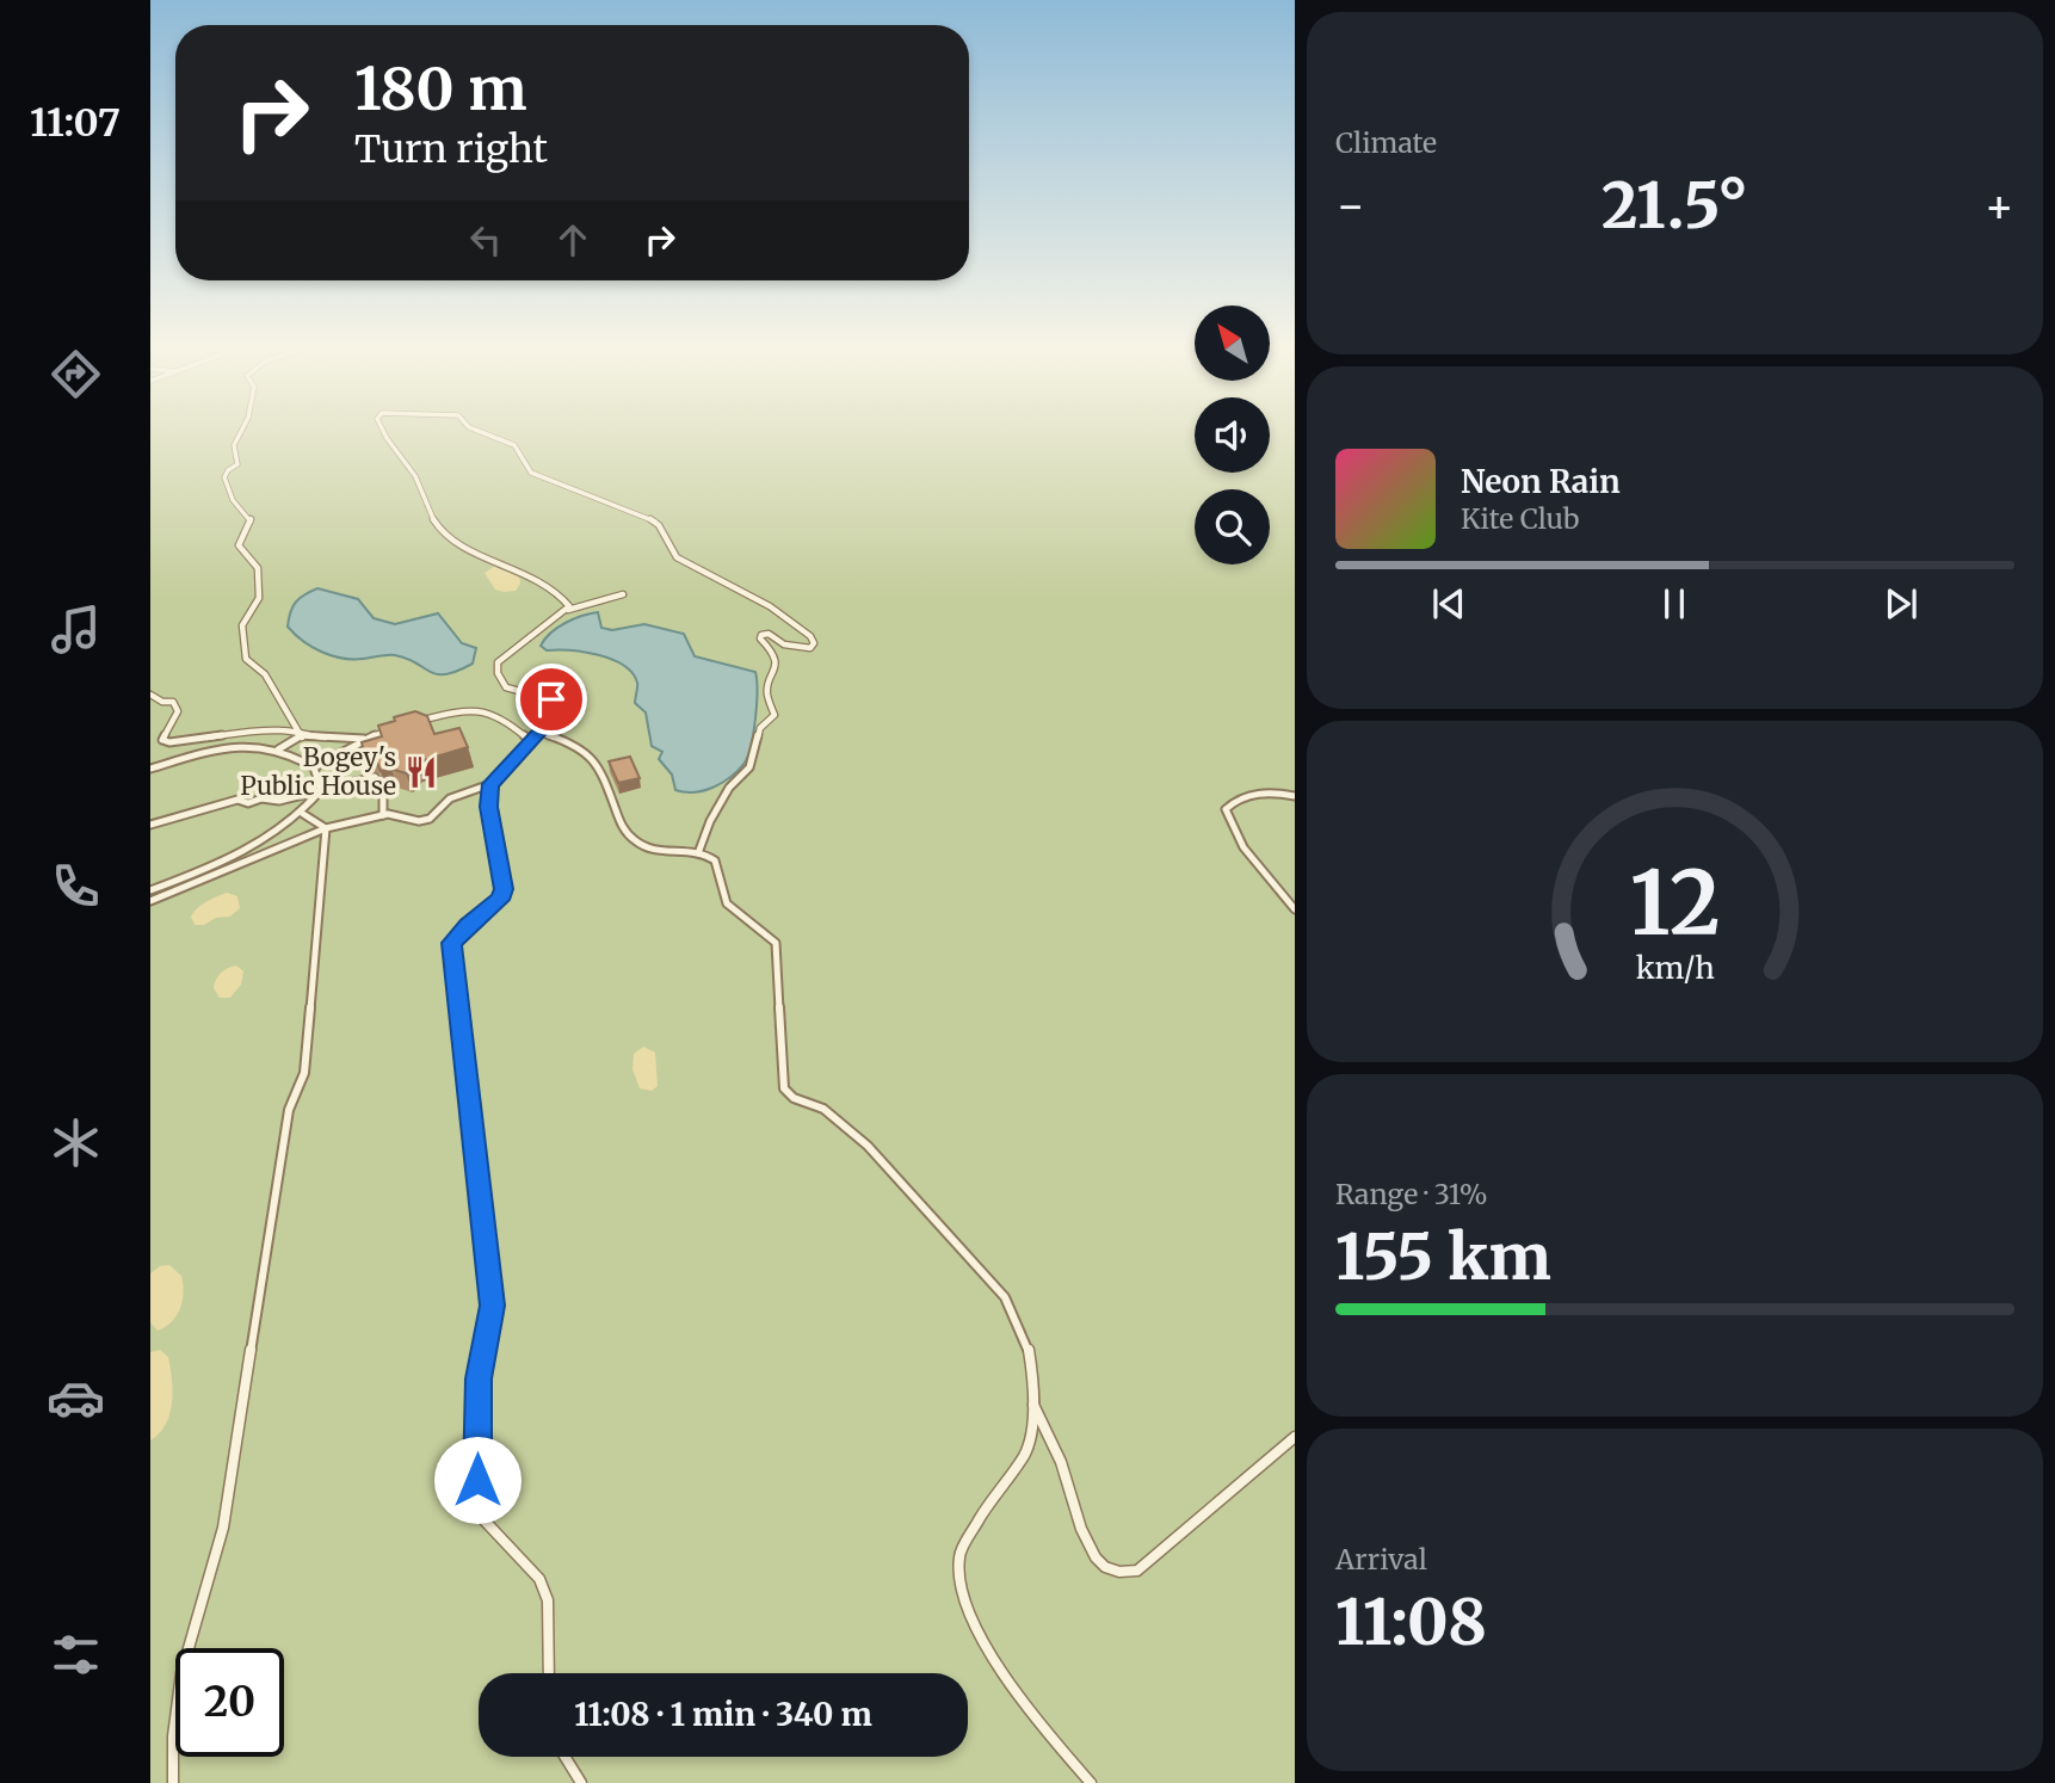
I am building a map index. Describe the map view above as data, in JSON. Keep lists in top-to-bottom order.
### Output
{
  "places": {
    "restaurant": ["Bogey's Public House"]
  },
  "north": "top left",
  "page": {
    "tabs": "11:07",
    "tile": [
      "Climate",
      ["Range · 31%", "155 km"],
      ["Arrival", "11:08"]
    ],
    "turn": ["180 m", "Turn right"],
    "heat": ["−", "21.5°", "+"],
    "song": ["Neon Rain", "Kite Club"],
    "limit": "20",
    "trip": "11:08 · 1 min · 340 m",
    "gauge": ["12", "km/h"]
  }
}
